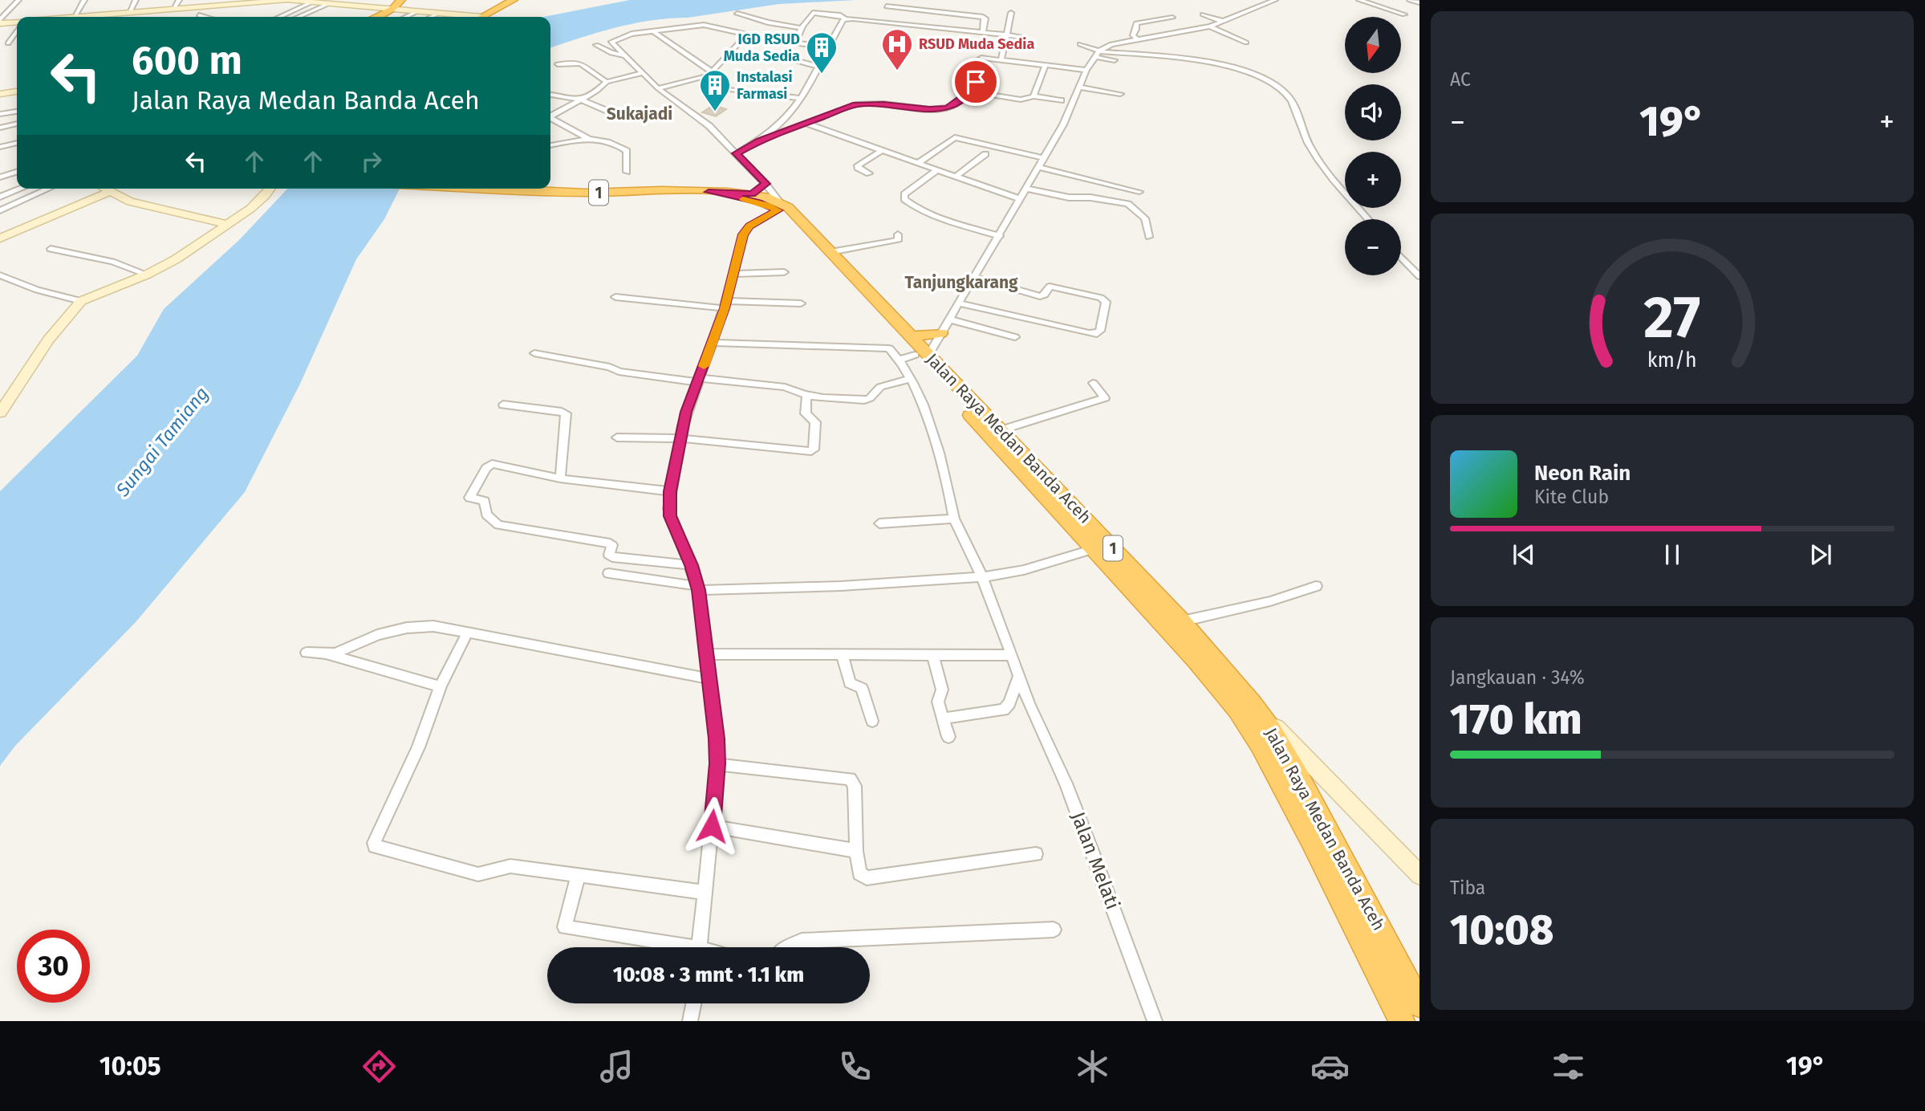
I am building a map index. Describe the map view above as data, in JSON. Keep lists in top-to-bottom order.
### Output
{
  "streets": {
    "highway": ["1", "Jalan Raya Medan Banda Aceh"],
    "street": ["Jalan Melati"]
  },
  "crossings": [
    ["Jalan Raya Medan Banda Aceh", "Jalan Melati"]
  ],
  "districts": ["Sukajadi", "Tanjungkarang"],
  "water": ["Sungai Tamiang"],
  "places": {
    "hospital": ["RSUD Muda Sedia"],
    "building": ["IGD RSUD Muda Sedia", "Instalasi Farmasi"]
  },
  "north": "bottom",
  "page": {
    "tile": [
      "AC",
      ["Jangkauan · 34%", "170 km"],
      ["Tiba", "10:08"]
    ],
    "map_buttons": ["+", "−"],
    "turn": ["600 m", "Jalan Raya Medan Banda Aceh"],
    "heat": ["−", "19°", "+"],
    "song": ["Neon Rain", "Kite Club"],
    "limit": "30",
    "trip": "10:08 · 3 mnt · 1.1 km",
    "tabs": ["10:05", "19°"],
    "gauge": ["27", "km/h"]
  }
}
